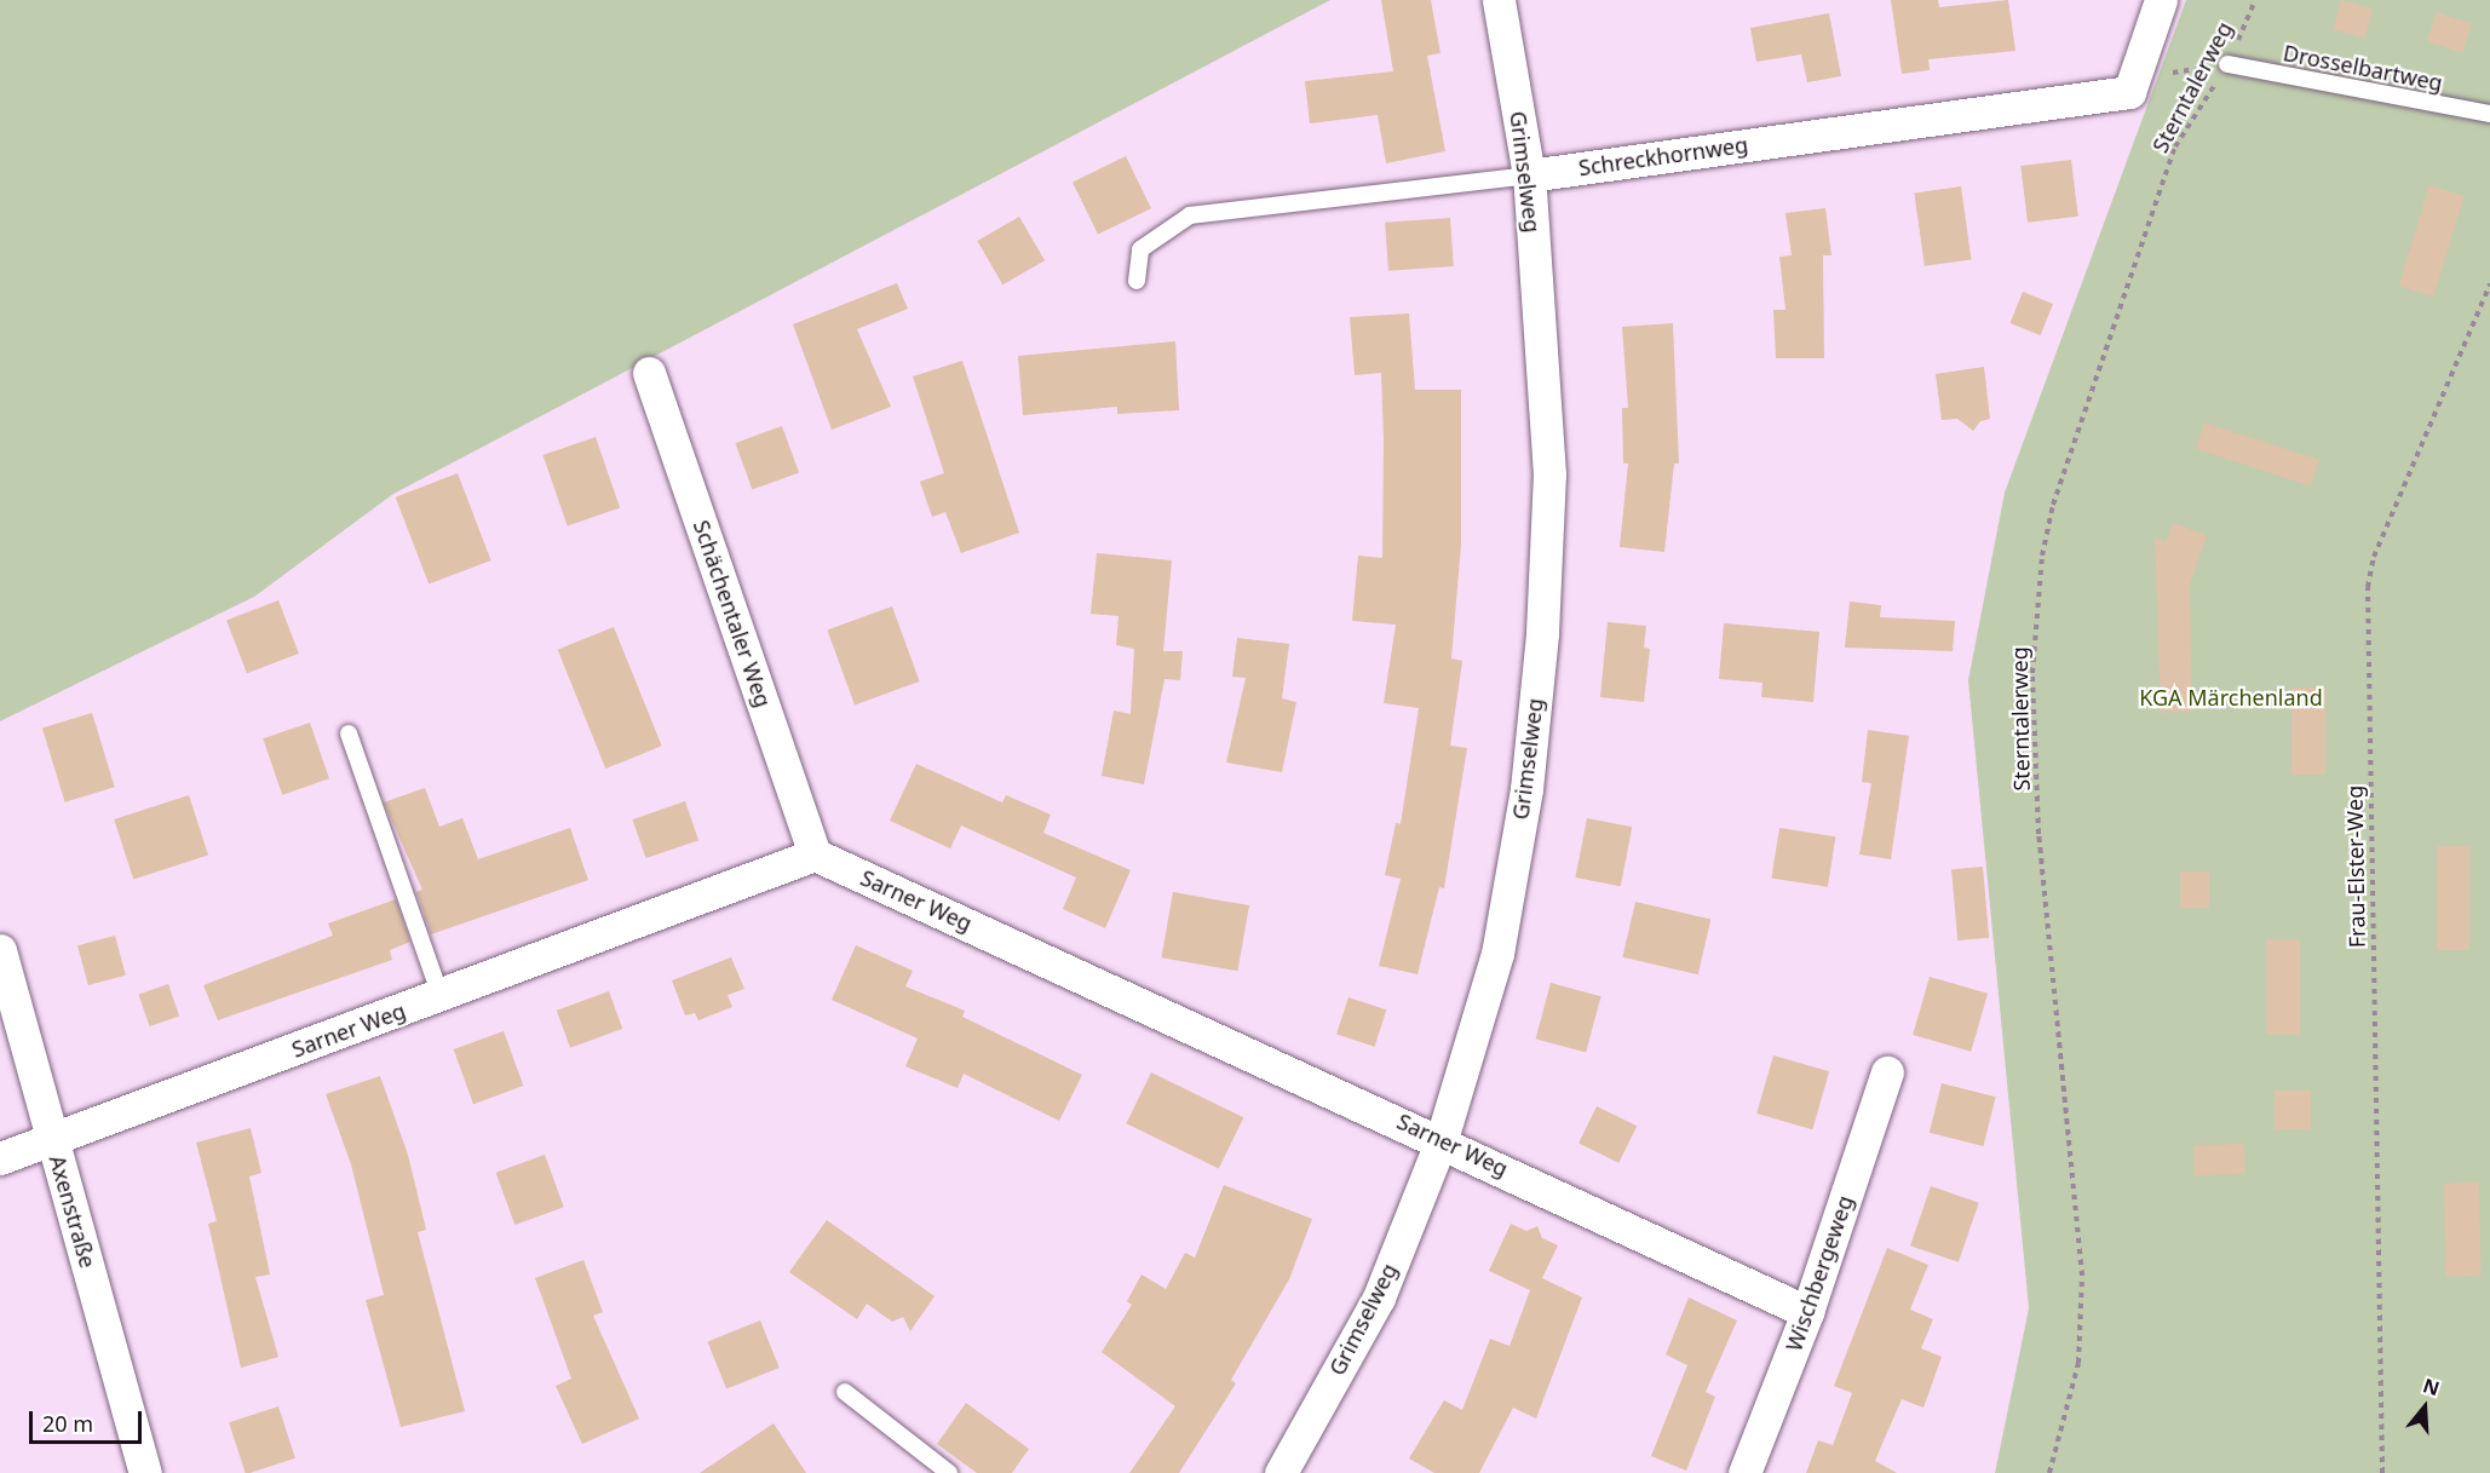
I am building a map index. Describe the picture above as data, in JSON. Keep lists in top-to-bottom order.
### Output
{
  "streets": {
    "street": [
      "Schreckhornweg",
      "Grimselweg",
      "Schächentaler Weg",
      "Sarner Weg",
      "Axenstraße",
      "Wischbergeweg"
    ],
    "lane": ["Drosselbartweg"],
    "path": ["Sterntalerweg", "Frau-Elster-Weg"]
  },
  "crossings": [
    ["Drosselbartweg", "Sterntalerweg"],
    ["Schreckhornweg", "Grimselweg"],
    ["Grimselweg", "Sarner Weg"],
    ["Schächentaler Weg", "Sarner Weg"],
    ["Sarner Weg", "Axenstraße"],
    ["Sarner Weg", "Wischbergeweg"]
  ],
  "parks": ["KGA Märchenland"],
  "scale_bar": "20 m",
  "north": "top"
}
